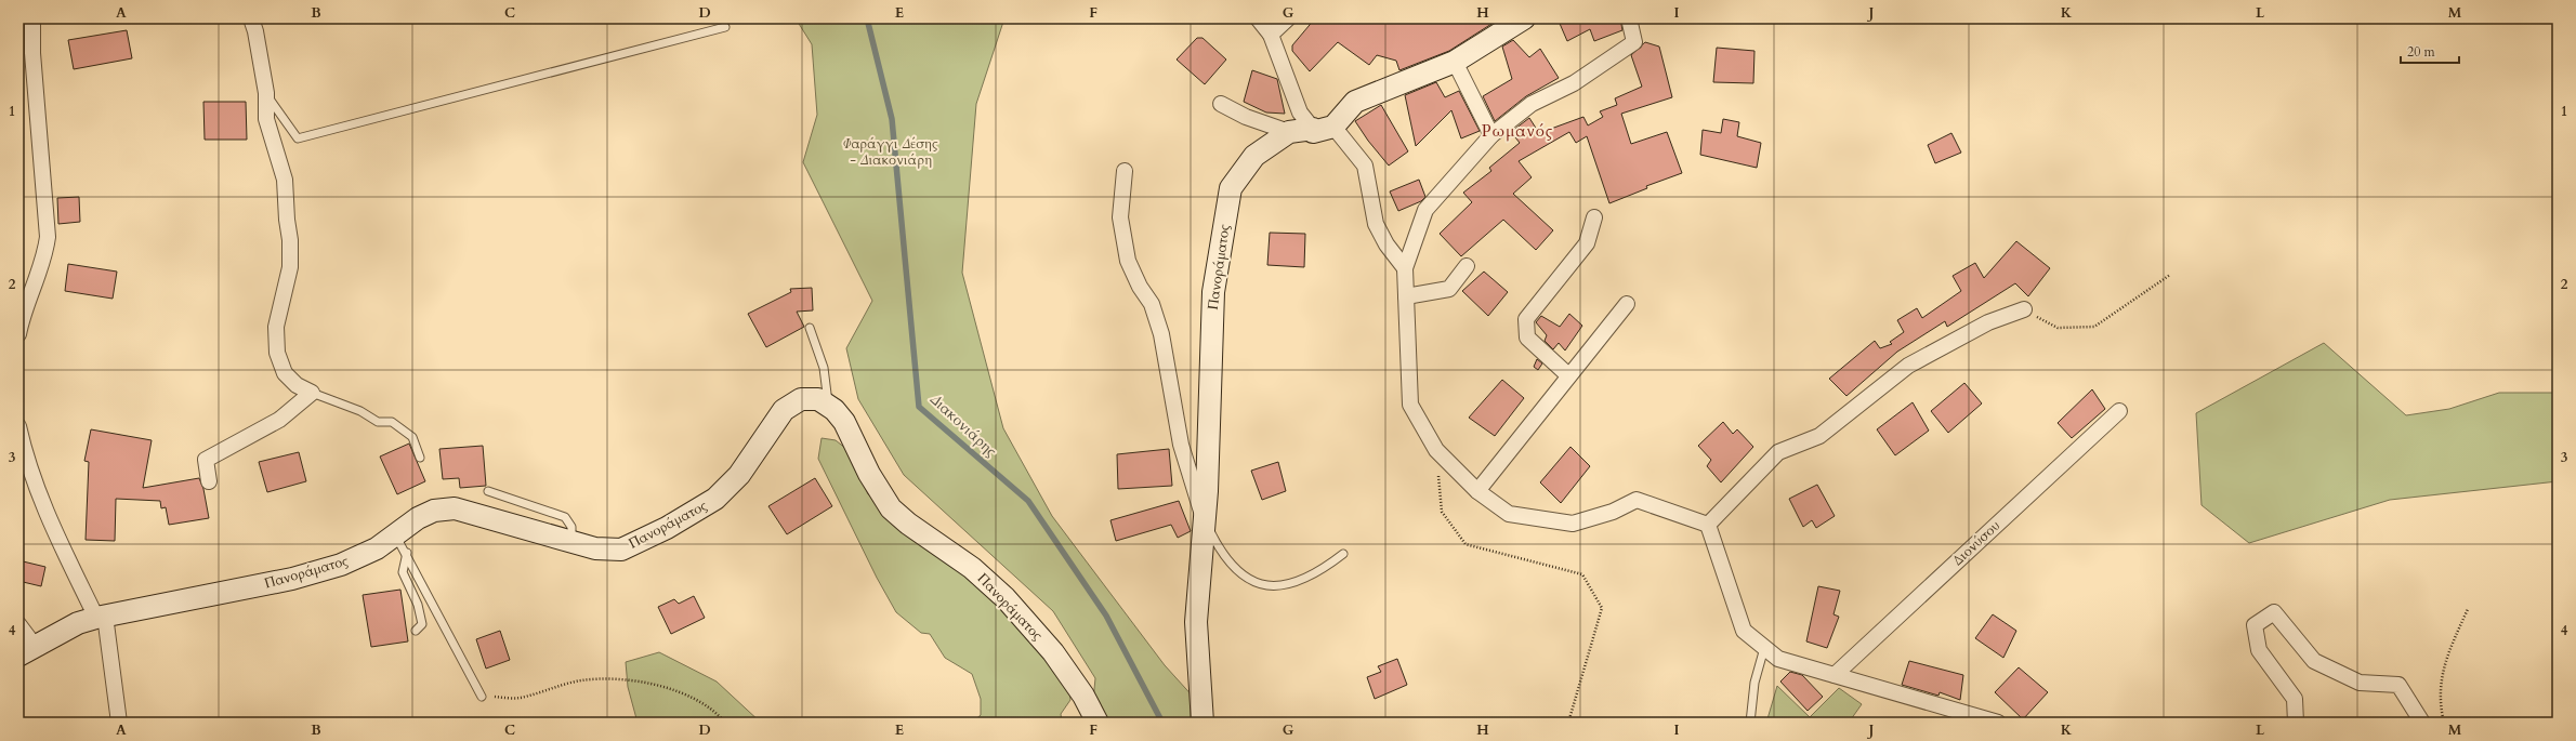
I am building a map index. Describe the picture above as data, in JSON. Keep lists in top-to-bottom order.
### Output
{
  "streets": {
    "main road": ["Πανοράματος"],
    "street": ["Διονύσου"]
  },
  "districts": ["Ρωμανός"],
  "water": ["Διακονιάρης"],
  "parks": ["Φαράγγι Δέσης - Διακονιάρη"],
  "scale_bar": "20 m",
  "grid": {
    "columns": [
      "A",
      "B",
      "C",
      "D",
      "E",
      "F",
      "G",
      "H",
      "I",
      "J",
      "K",
      "L",
      "M"
    ],
    "rows": [
      "1",
      "2",
      "3",
      "4"
    ]
  }
}
